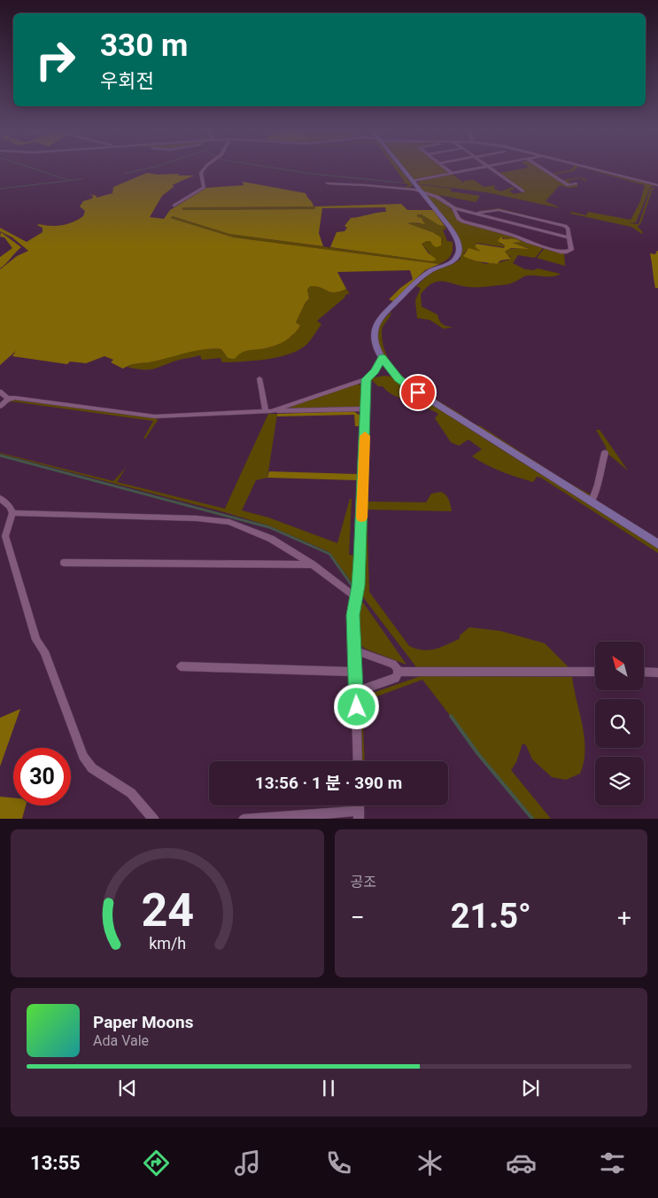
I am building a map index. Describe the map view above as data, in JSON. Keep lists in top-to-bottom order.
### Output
{
  "north": "top left",
  "page": {
    "turn": ["330 m", "우회전"],
    "limit": "30",
    "trip": "13:56 · 1 분 · 390 m",
    "tile": "공조",
    "heat": ["−", "21.5°", "+"],
    "song": ["Paper Moons", "Ada Vale"],
    "tabs": "13:55",
    "gauge": ["24", "km/h"]
  }
}
